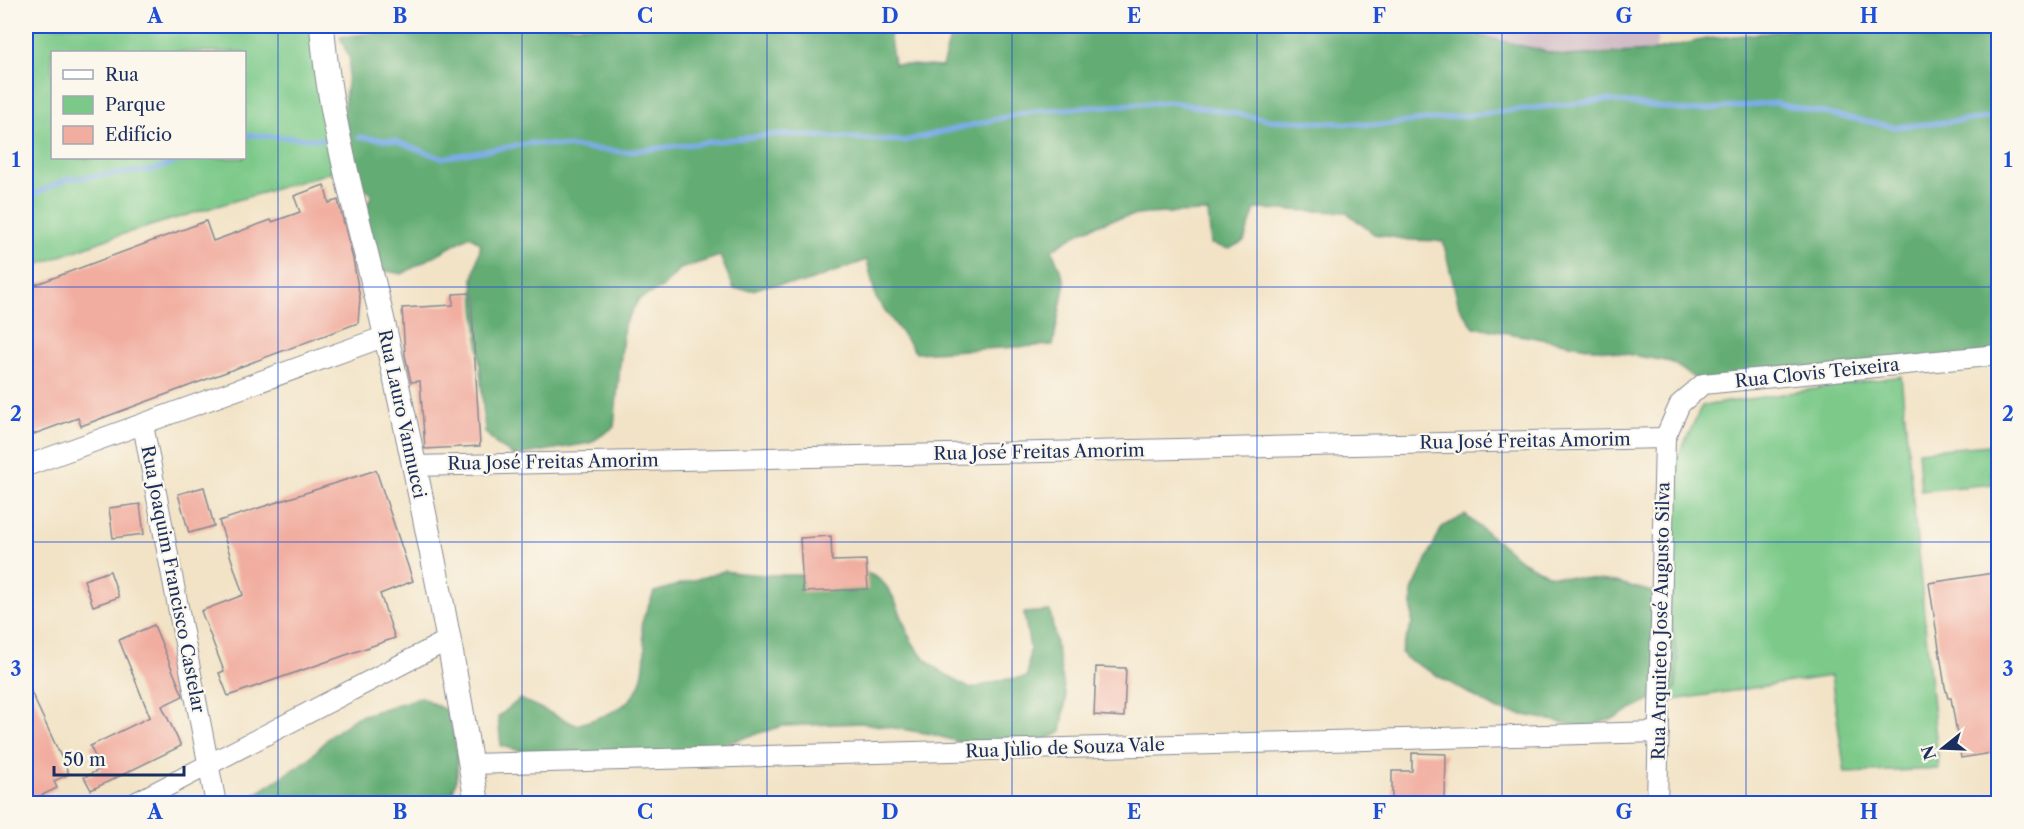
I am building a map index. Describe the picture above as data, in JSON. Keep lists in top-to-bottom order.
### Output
{
  "streets": {
    "street": [
      "Rua Clovis Teixeira",
      "Rua Lauro Vannucci",
      "Rua José Freitas Amorim",
      "Rua Joaquim Francisco Castelar",
      "Rua Arquiteto José Augusto Silva",
      "Rua Jùlio de Souza Vale"
    ]
  },
  "crossings": [
    ["Rua Clovis Teixeira", "Rua José Freitas Amorim"],
    ["Rua Clovis Teixeira", "Rua Arquiteto José Augusto Silva"],
    ["Rua Lauro Vannucci", "Rua José Freitas Amorim"],
    ["Rua Lauro Vannucci", "Rua Jùlio de Souza Vale"],
    ["Rua José Freitas Amorim", "Rua Arquiteto José Augusto Silva"],
    ["Rua Arquiteto José Augusto Silva", "Rua Jùlio de Souza Vale"]
  ],
  "legend": ["Rua", "Parque", "Edifício"],
  "scale_bar": "50 m",
  "north": "left",
  "grid": {
    "columns": [
      "A",
      "B",
      "C",
      "D",
      "E",
      "F",
      "G",
      "H"
    ],
    "rows": ["1", "2", "3"]
  }
}
